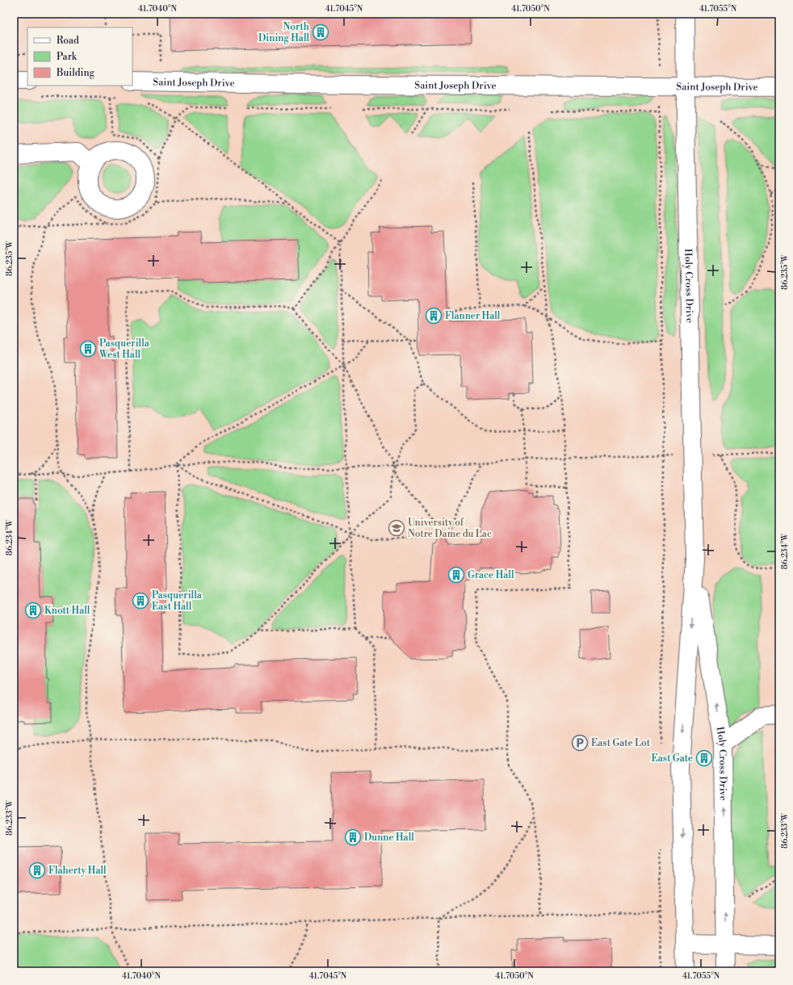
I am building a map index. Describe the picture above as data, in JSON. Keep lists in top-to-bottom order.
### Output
{
  "streets": {
    "street": ["Saint Joseph Drive", "Holy Cross Drive"]
  },
  "crossings": [
    ["Saint Joseph Drive", "Holy Cross Drive"]
  ],
  "places": {
    "building": [
      "North Dining Hall",
      "Flanner Hall",
      "Pasquerilla West Hall",
      "Grace Hall",
      "Pasquerilla East Hall",
      "Knott Hall",
      "East Gate",
      "Dunne Hall",
      "Flaherty Hall"
    ],
    "school or university": ["University of Notre Dame du Lac"],
    "parking": ["East Gate Lot"]
  },
  "legend": ["Road", "Park", "Building"],
  "coordinates": [
    "41.7040°N",
    "41.7045°N",
    "41.7050°N",
    "41.7055°N",
    "86.235°W",
    "86.234°W",
    "86.233°W"
  ]
}
